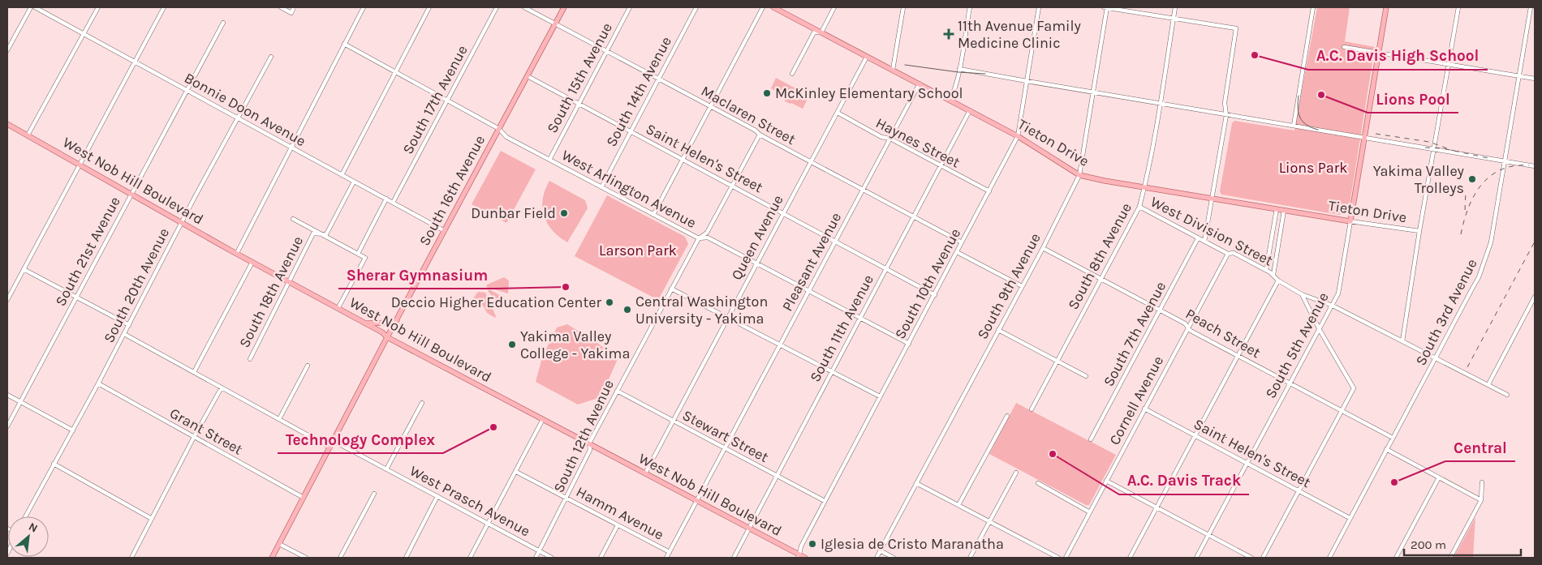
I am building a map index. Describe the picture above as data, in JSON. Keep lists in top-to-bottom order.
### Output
{
  "streets": {
    "main road": [
      "Tieton Drive",
      "West Nob Hill Boulevard",
      "South 16th Avenue",
      "South 5th Avenue"
    ],
    "street": [
      "South 15th Avenue",
      "South 14th Avenue",
      "South 17th Avenue",
      "Bonnie Doon Avenue",
      "Maclaren Street",
      "Haynes Street",
      "Saint Helen's Street",
      "West Arlington Avenue",
      "West Division Street",
      "Queen Avenue",
      "South 21st Avenue",
      "South 8th Avenue",
      "Pleasant Avenue",
      "South 10th Avenue",
      "South 20th Avenue",
      "South 9th Avenue",
      "South 18th Avenue",
      "South 3rd Avenue",
      "South 11th Avenue",
      "Peach Street",
      "South 7th Avenue",
      "Cornell Avenue",
      "Grant Street",
      "South 12th Avenue",
      "Stewart Street",
      "West Prasch Avenue",
      "Hamm Avenue"
    ]
  },
  "crossings": [
    ["South 15th Avenue", "Maclaren Street"],
    ["South 15th Avenue", "Saint Helen's Street"],
    ["South 15th Avenue", "West Arlington Avenue"],
    ["South 14th Avenue", "Maclaren Street"],
    ["South 14th Avenue", "Saint Helen's Street"],
    ["South 14th Avenue", "West Arlington Avenue"],
    ["South 17th Avenue", "Bonnie Doon Avenue"],
    ["South 17th Avenue", "West Arlington Avenue"],
    ["Bonnie Doon Avenue", "South 16th Avenue"],
    ["Bonnie Doon Avenue", "South 21st Avenue"],
    ["Bonnie Doon Avenue", "South 20th Avenue"],
    ["Bonnie Doon Avenue", "South 18th Avenue"],
    ["Maclaren Street", "South 16th Avenue"],
    ["Maclaren Street", "Queen Avenue"],
    ["Maclaren Street", "Pleasant Avenue"],
    ["Maclaren Street", "South 10th Avenue"],
    ["Maclaren Street", "South 11th Avenue"],
    ["Maclaren Street", "South 12th Avenue"],
    ["Haynes Street", "Queen Avenue"],
    ["Haynes Street", "Pleasant Avenue"],
    ["Haynes Street", "South 10th Avenue"],
    ["Haynes Street", "South 11th Avenue"],
    ["Tieton Drive", "Queen Avenue"],
    ["Tieton Drive", "South 8th Avenue"],
    ["Tieton Drive", "Pleasant Avenue"],
    ["Tieton Drive", "South 10th Avenue"],
    ["Tieton Drive", "South 9th Avenue"],
    ["Tieton Drive", "South 11th Avenue"],
    ["Tieton Drive", "South 5th Avenue"],
    ["Saint Helen's Street", "South 16th Avenue"],
    ["Saint Helen's Street", "Queen Avenue"],
    ["Saint Helen's Street", "Pleasant Avenue"],
    ["Saint Helen's Street", "South 10th Avenue"],
    ["Saint Helen's Street", "South 3rd Avenue"],
    ["Saint Helen's Street", "South 11th Avenue"],
    ["Saint Helen's Street", "South 5th Avenue"],
    ["Saint Helen's Street", "Cornell Avenue"],
    ["Saint Helen's Street", "South 12th Avenue"],
    ["West Nob Hill Boulevard", "South 16th Avenue"],
    ["West Nob Hill Boulevard", "Queen Avenue"],
    ["West Nob Hill Boulevard", "South 21st Avenue"],
    ["West Nob Hill Boulevard", "Pleasant Avenue"],
    ["West Nob Hill Boulevard", "South 10th Avenue"],
    ["West Nob Hill Boulevard", "South 20th Avenue"],
    ["West Nob Hill Boulevard", "South 18th Avenue"],
    ["West Nob Hill Boulevard", "South 11th Avenue"],
    ["West Nob Hill Boulevard", "South 12th Avenue"],
    ["West Arlington Avenue", "South 16th Avenue"],
    ["West Arlington Avenue", "Queen Avenue"],
    ["West Arlington Avenue", "Pleasant Avenue"],
    ["West Arlington Avenue", "South 10th Avenue"],
    ["West Arlington Avenue", "South 11th Avenue"],
    ["West Arlington Avenue", "South 12th Avenue"],
    ["South 16th Avenue", "Grant Street"],
    ["South 16th Avenue", "West Prasch Avenue"],
    ["West Division Street", "South 8th Avenue"],
    ["West Division Street", "South 3rd Avenue"],
    ["West Division Street", "South 7th Avenue"],
    ["West Division Street", "South 5th Avenue"],
    ["West Division Street", "Cornell Avenue"],
    ["Queen Avenue", "Stewart Street"],
    ["South 8th Avenue", "Peach Street"],
    ["Pleasant Avenue", "Stewart Street"],
    ["Pleasant Avenue", "Hamm Avenue"],
    ["South 10th Avenue", "Stewart Street"],
    ["South 20th Avenue", "Grant Street"],
    ["South 9th Avenue", "Peach Street"],
    ["South 3rd Avenue", "Peach Street"],
    ["South 11th Avenue", "Stewart Street"],
    ["Peach Street", "South 7th Avenue"],
    ["Peach Street", "South 5th Avenue"],
    ["Peach Street", "Cornell Avenue"],
    ["South 12th Avenue", "Stewart Street"],
    ["South 12th Avenue", "West Prasch Avenue"],
    ["South 12th Avenue", "Hamm Avenue"]
  ],
  "parks": ["Lions Park", "Larson Park"],
  "places": {
    "health": ["11th Avenue Family Medicine Clinic"],
    "other": [
      "A.C. Davis High School",
      "McKinley Elementary School",
      "Lions Pool",
      "Yakima Valley Trolleys",
      "Dunbar Field",
      "Sherar Gymnasium",
      "Deccio Higher Education Center",
      "Central Washington University - Yakima",
      "Yakima Valley College - Yakima",
      "Technology Complex",
      "A.C. Davis Track",
      "Central",
      "Iglesia de Cristo Maranatha"
    ]
  },
  "scale_bar": "200 m",
  "north": "top right"
}
